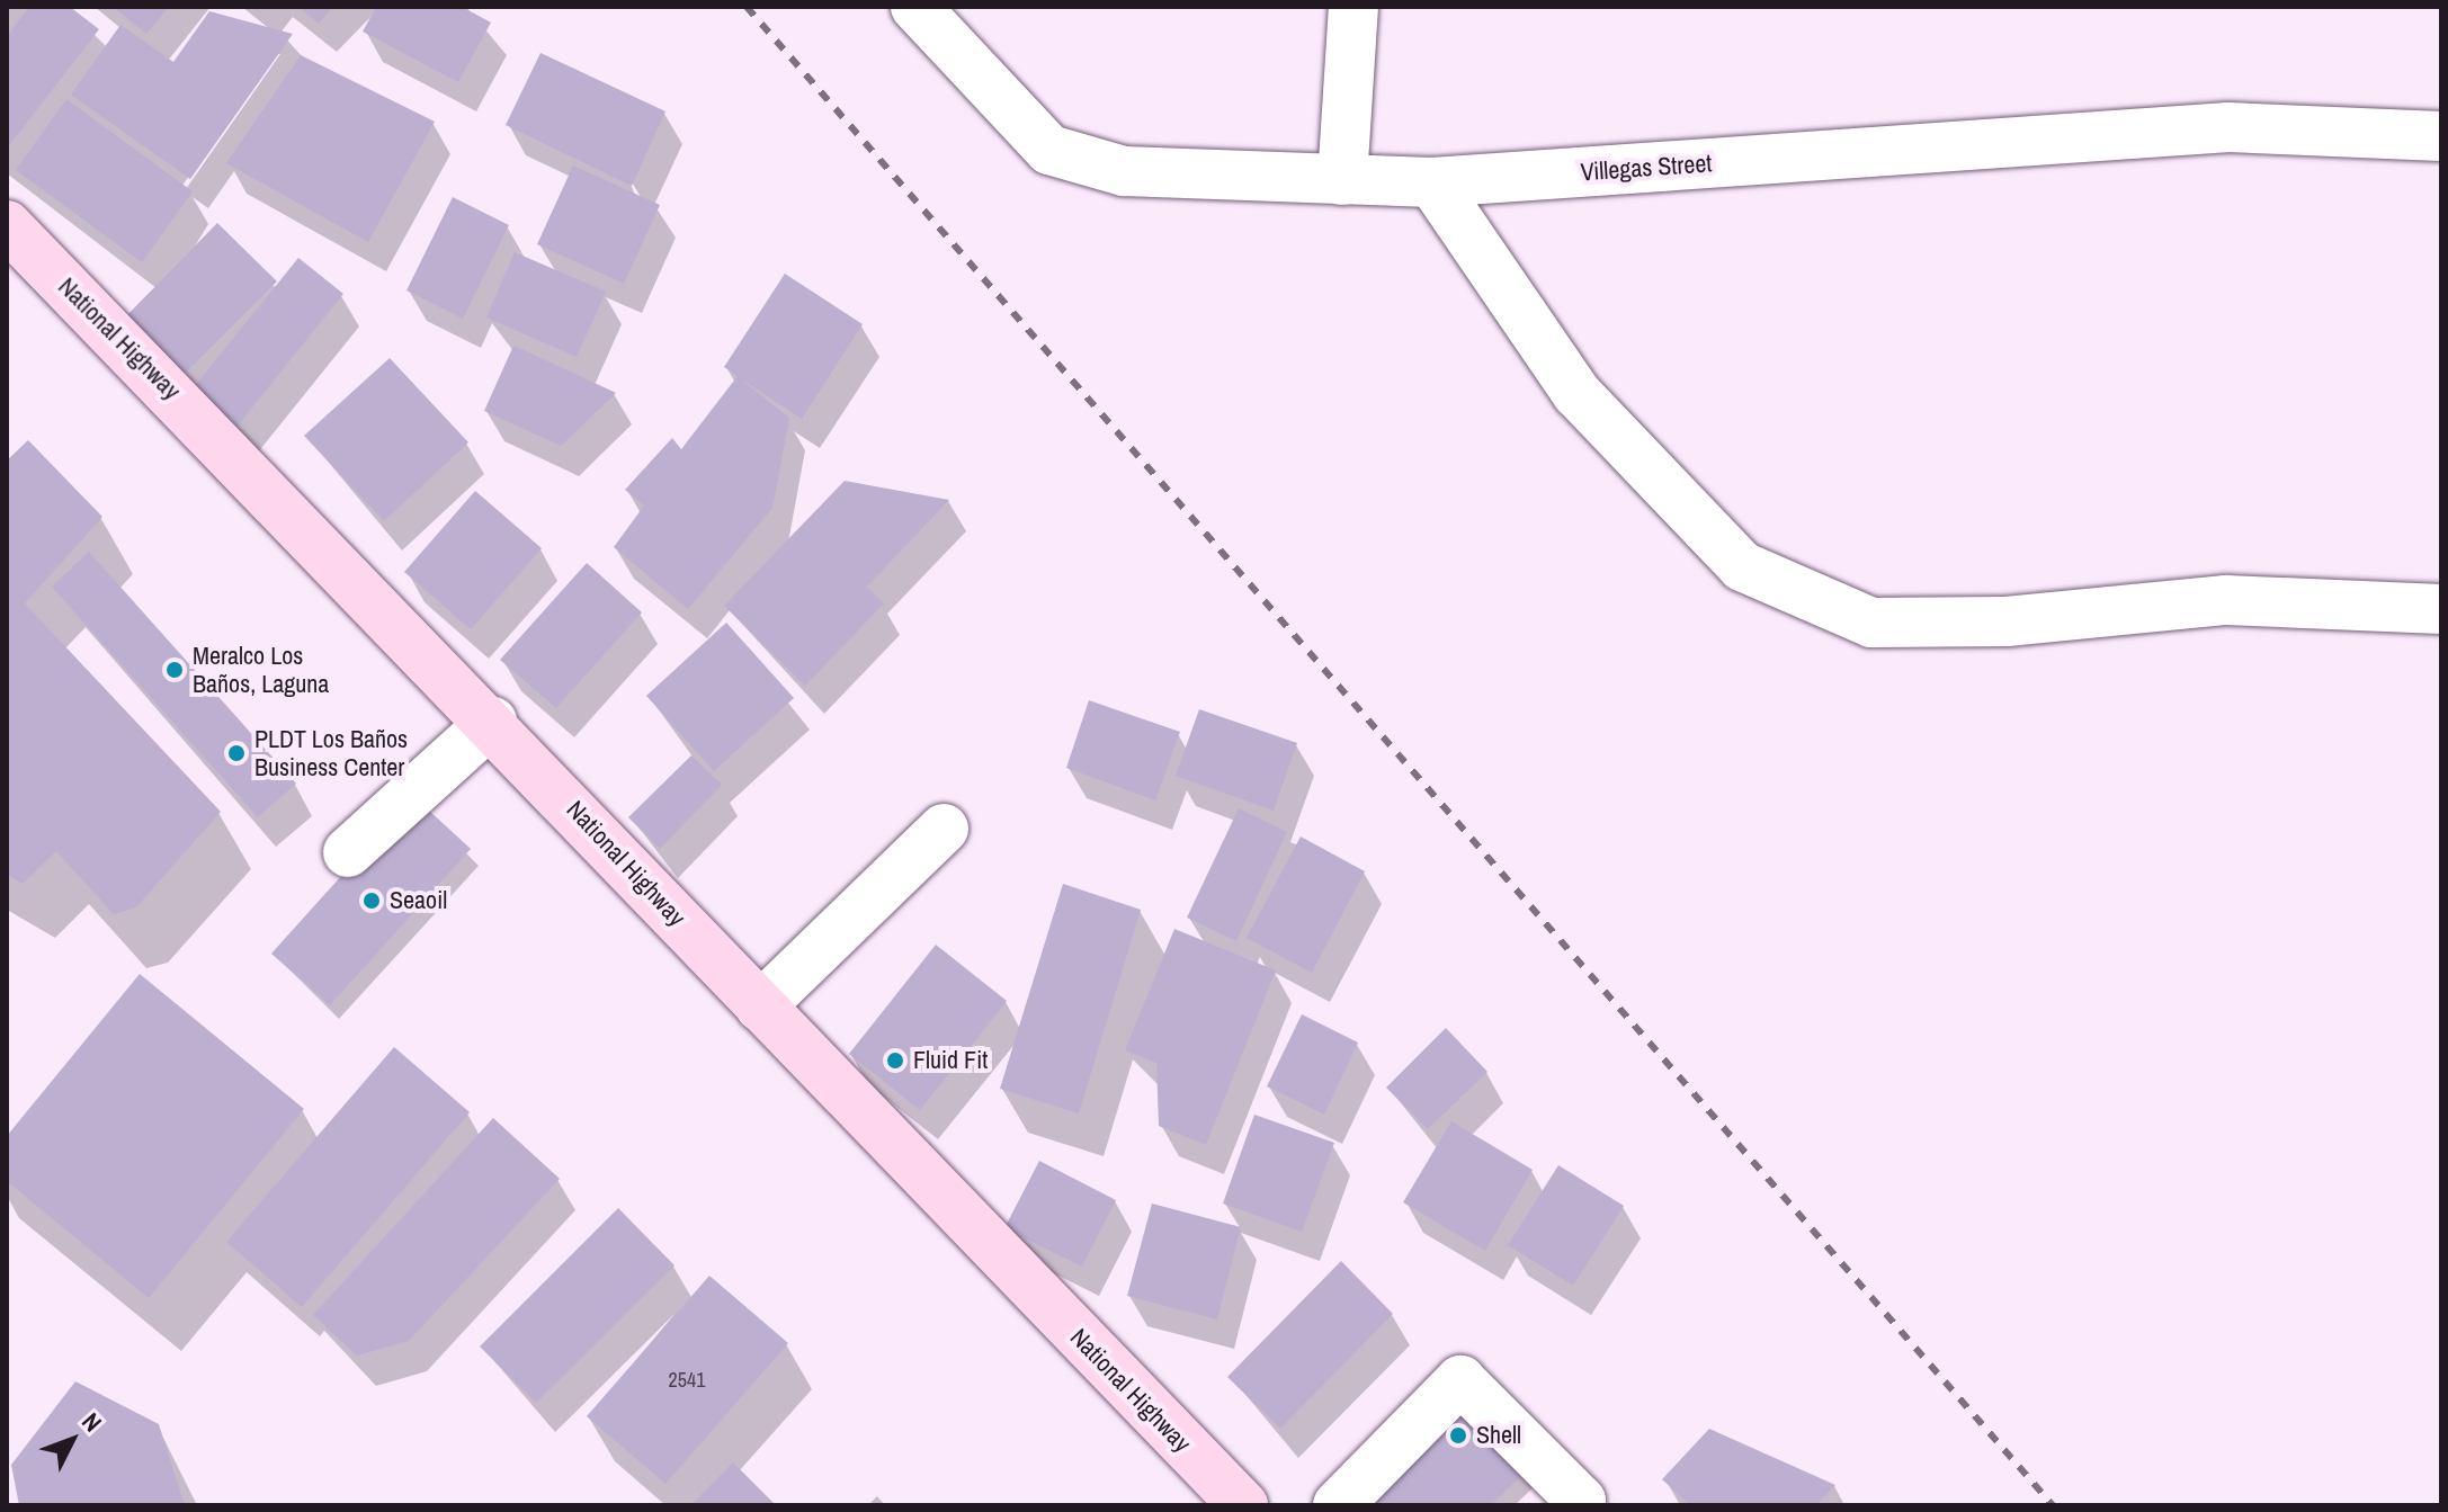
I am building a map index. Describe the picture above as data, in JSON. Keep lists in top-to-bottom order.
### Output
{
  "streets": {
    "main road": ["National Highway"],
    "street": ["Villegas Street"]
  },
  "places": [
    "Meralco Los Baños, Laguna",
    "PLDT Los Baños Business Center",
    "Seaoil",
    "Fluid Fit",
    "Shell"
  ],
  "house_numbers": ["2541"],
  "north": "top right"
}
